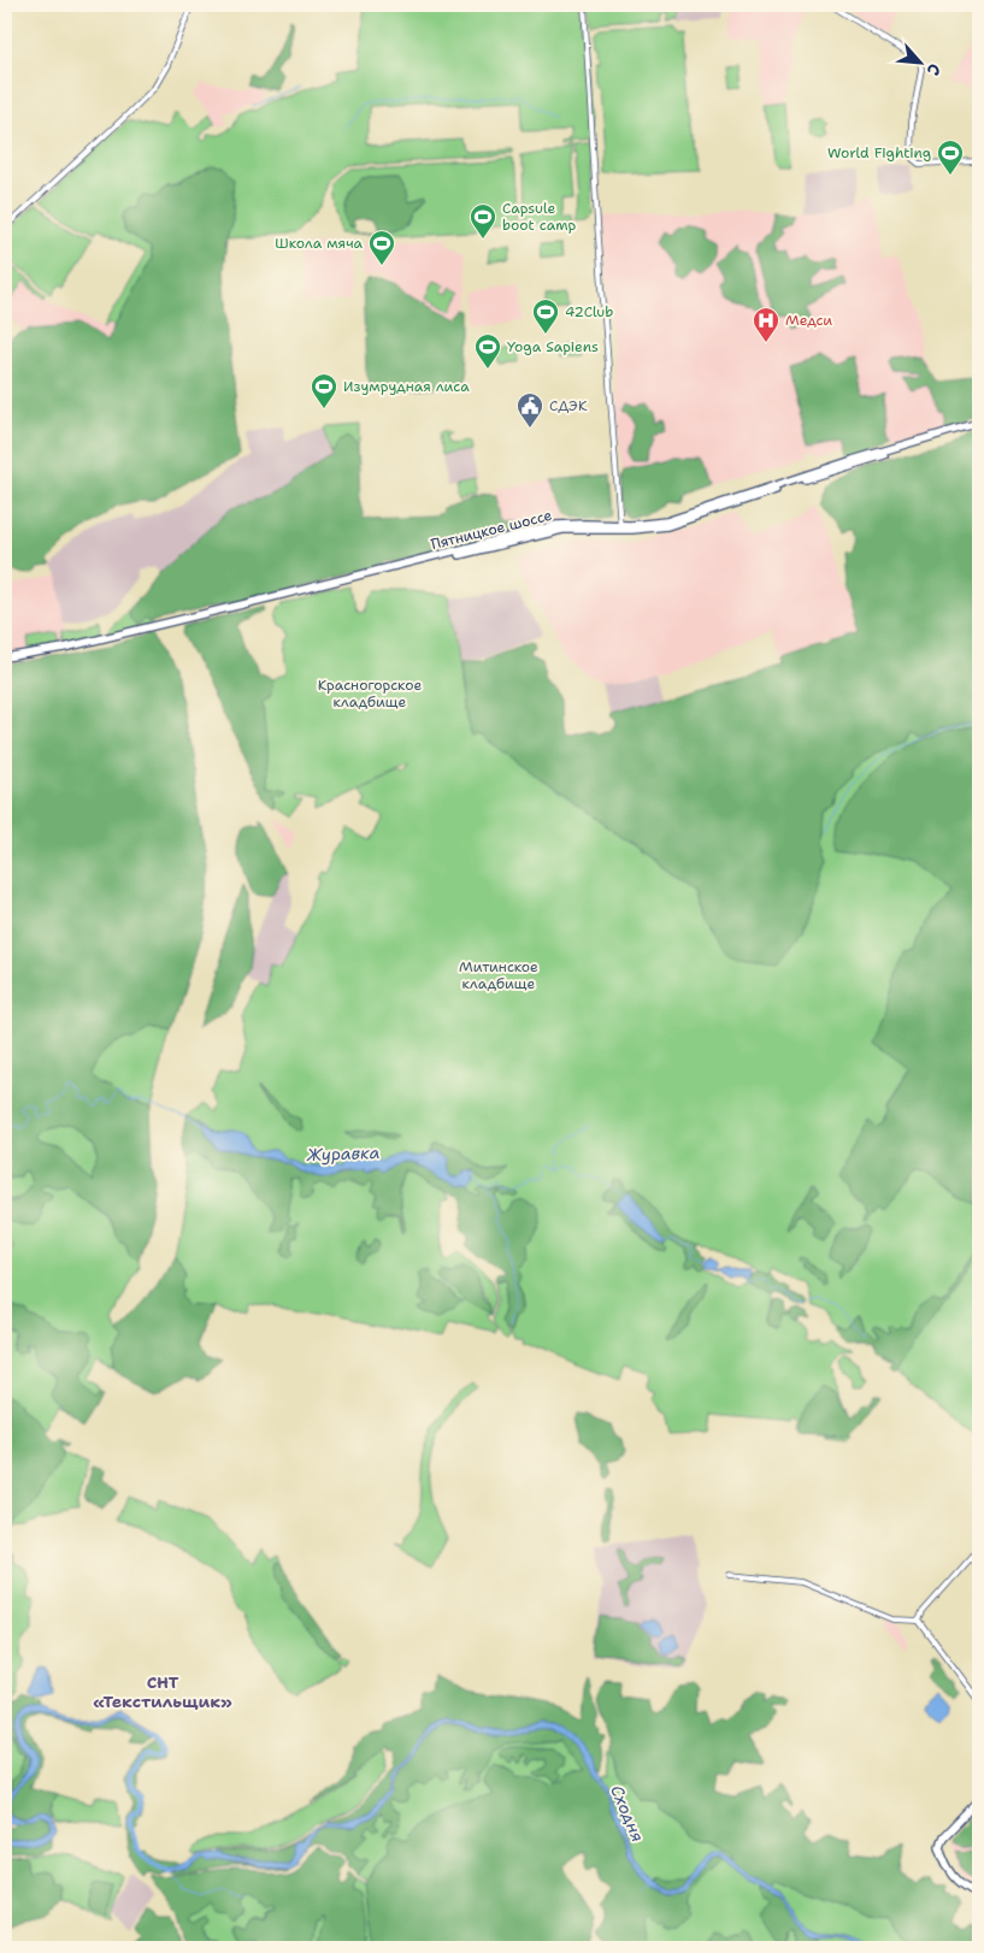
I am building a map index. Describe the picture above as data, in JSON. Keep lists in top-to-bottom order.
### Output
{
  "streets": {
    "main road": ["Пятницкое шоссе"]
  },
  "districts": ["СНТ «Текстильщик»"],
  "water": ["Журавка", "Сходня"],
  "parks": ["Красногорское кладбище", "Митинское кладбище"],
  "places": {
    "sports": [
      "World Fighting",
      "Capsule boot camp",
      "Школа мяча",
      "42Club",
      "Yoga Sapiens",
      "Изумрудная лиса"
    ],
    "hospital": ["Медси"],
    "public building": ["СДЭК"]
  },
  "north": "bottom right"
}
